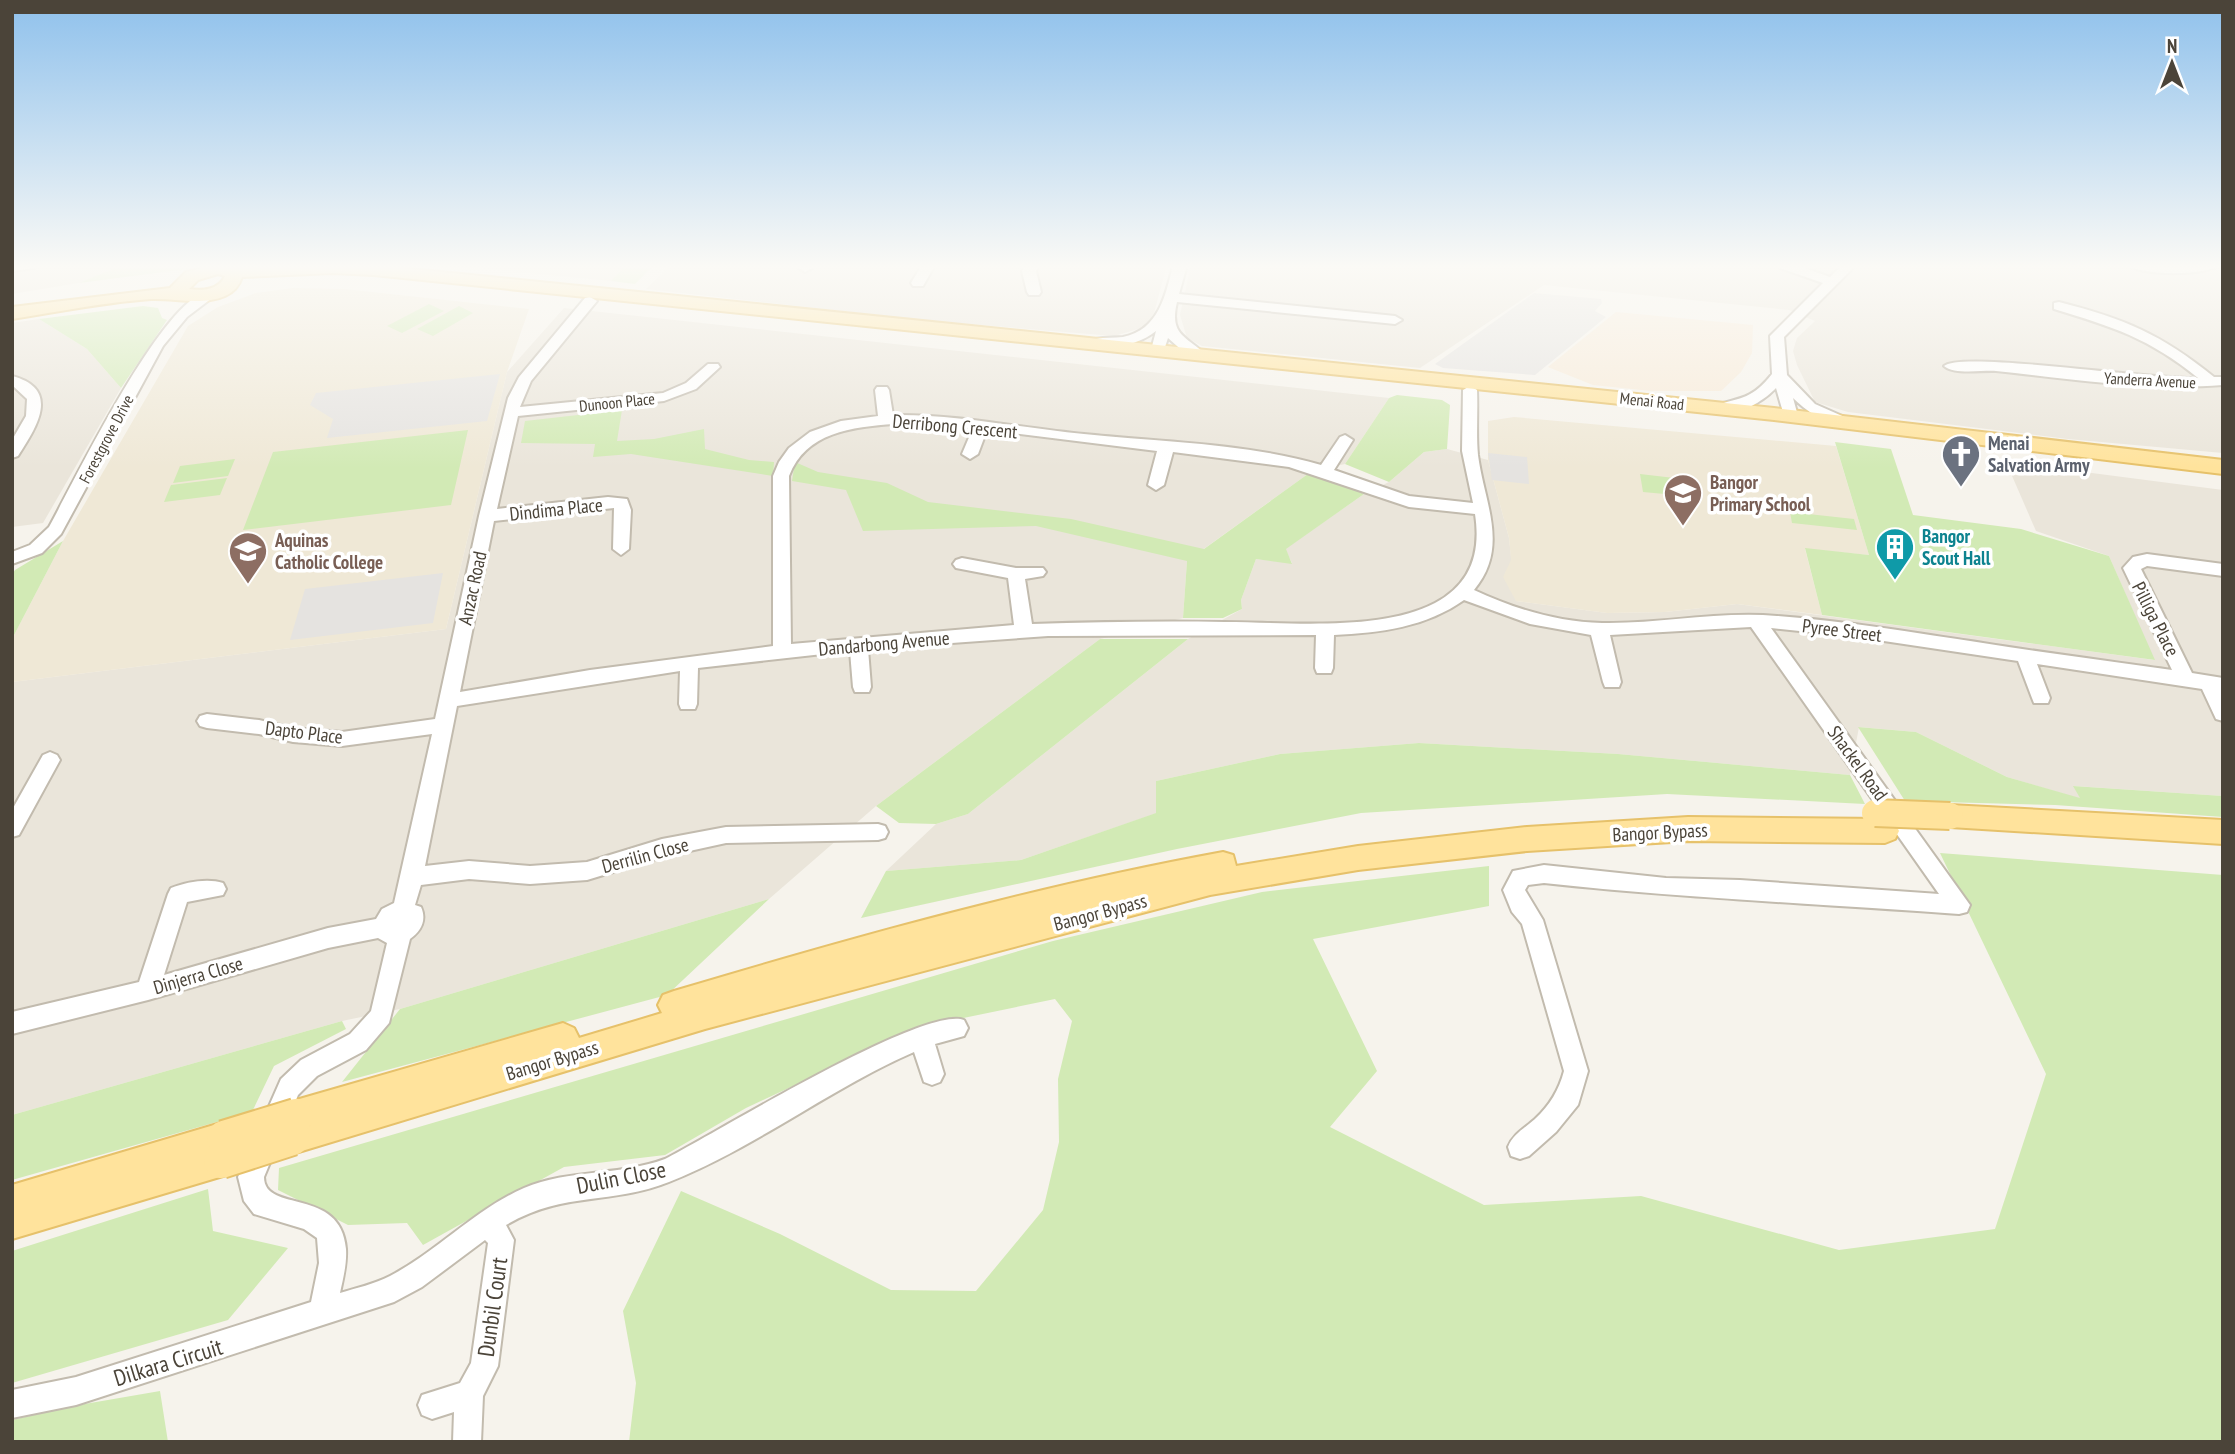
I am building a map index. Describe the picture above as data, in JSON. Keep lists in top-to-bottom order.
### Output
{
  "streets": {
    "main road": ["Menai Road", "Bangor Bypass"],
    "street": [
      "Yanderra Avenue",
      "Dunoon Place",
      "Derribong Crescent",
      "Forestgrove Drive",
      "Dindima Place",
      "Anzac Road",
      "Pilliga Place",
      "Pyree Street",
      "Dandarbong Avenue",
      "Dapto Place",
      "Shackel Road",
      "Derrilin Close",
      "Dinjerra Close",
      "Dulin Close",
      "Dunbil Court",
      "Dilkara Circuit"
    ]
  },
  "crossings": [
    ["Menai Road", "Dandarbong Avenue"],
    ["Dunoon Place", "Anzac Road"],
    ["Derribong Crescent", "Dandarbong Avenue"],
    ["Dindima Place", "Anzac Road"],
    ["Anzac Road", "Dandarbong Avenue"],
    ["Anzac Road", "Dapto Place"],
    ["Anzac Road", "Derrilin Close"],
    ["Anzac Road", "Dinjerra Close"],
    ["Anzac Road", "Dulin Close"],
    ["Anzac Road", "Dilkara Circuit"],
    ["Pilliga Place", "Pyree Street"],
    ["Pyree Street", "Dandarbong Avenue"],
    ["Pyree Street", "Shackel Road"],
    ["Dulin Close", "Dunbil Court"],
    ["Dulin Close", "Dilkara Circuit"]
  ],
  "places": {
    "church": ["Menai Salvation Army"],
    "school or university": ["Bangor Primary School", "Aquinas Catholic College"],
    "building": ["Bangor Scout Hall"]
  },
  "north": "top"
}
